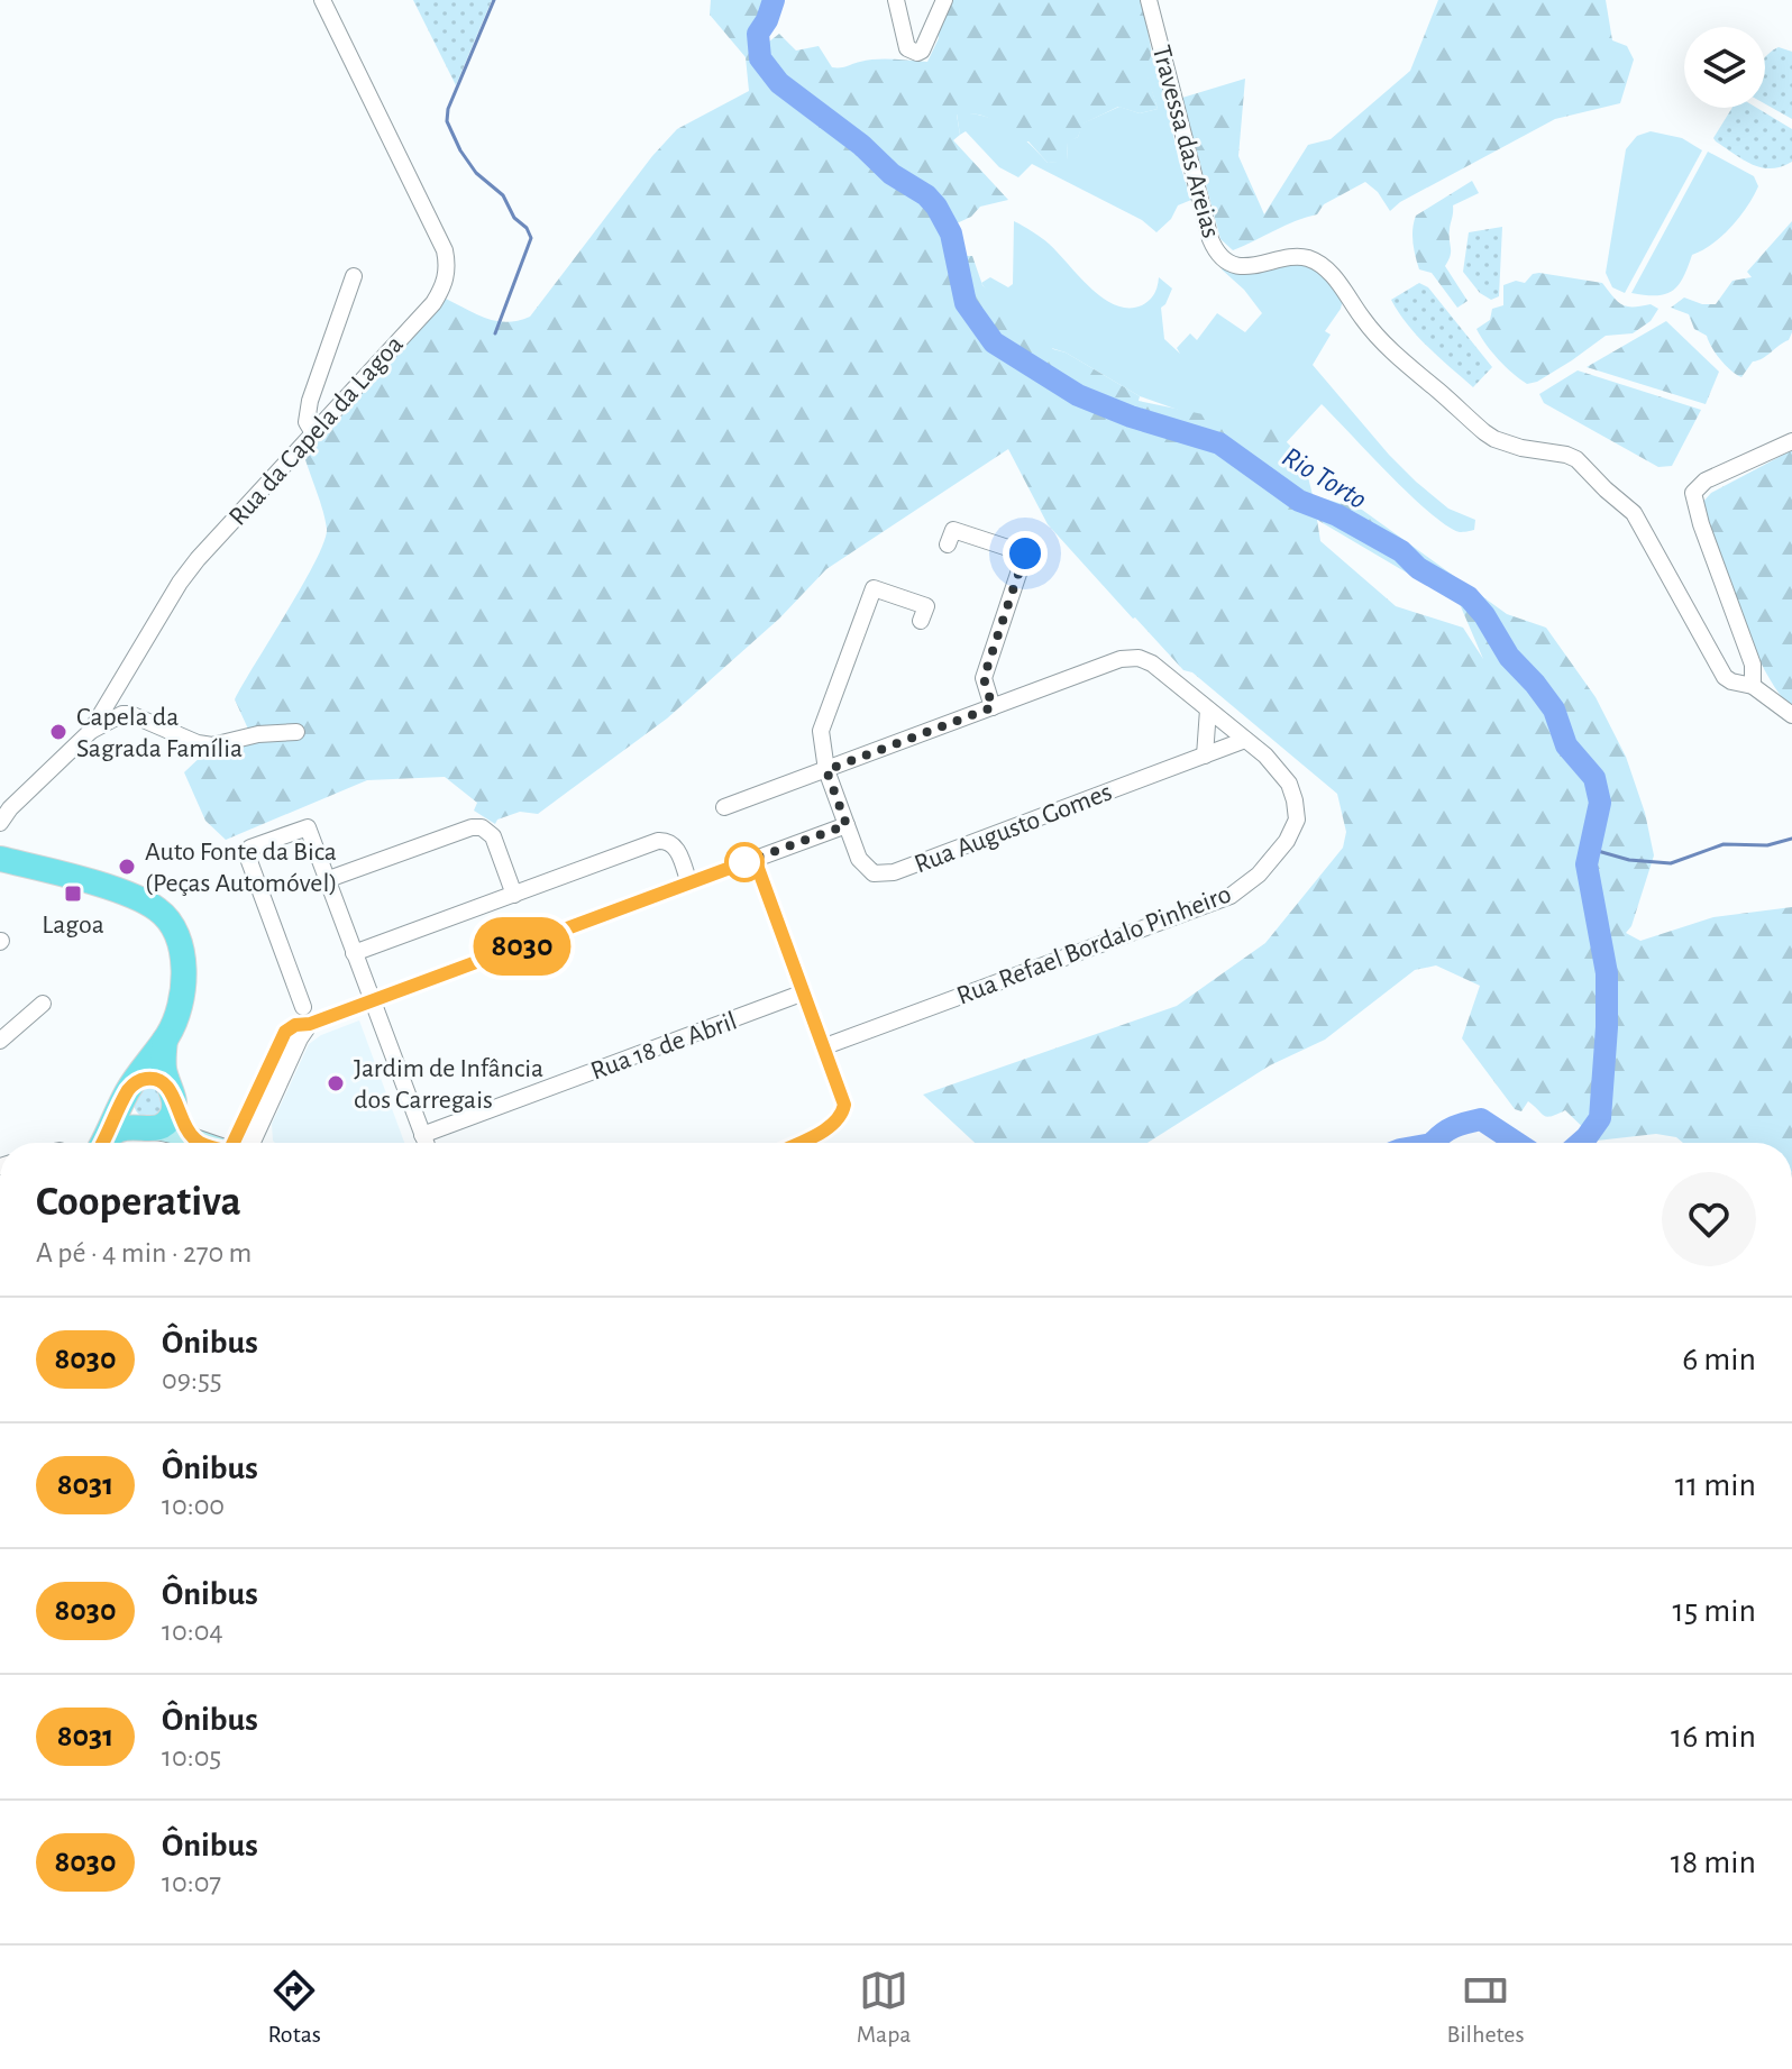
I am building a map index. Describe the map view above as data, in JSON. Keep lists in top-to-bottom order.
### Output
{
  "streets": {
    "street": [
      "Travessa das Areias",
      "Rua da Capela da Lagoa",
      "Rua Augusto Gomes",
      "Rua Refael Bordalo Pinheiro",
      "Rua 18 de Abril"
    ]
  },
  "crossings": [
    ["Rua Augusto Gomes", "Rua Refael Bordalo Pinheiro"]
  ],
  "water": ["Rio Torto"],
  "places": {
    "other": ["Capela da Sagrada Família", "Auto Fonte da Bica (Peças Automóvel)", "Jardim de Infância dos Carregais"],
    "transit": ["Lagoa"]
  },
  "lines": ["bus line 8030"],
  "page": {
    "on_map": "8030",
    "heading": ["Cooperativa", "A pé · 4 min · 270 m"],
    "list": [
      {
        "mark": "8030",
        "name": "Ônibus",
        "note": "09:55",
        "value": "6 min"
      },
      {
        "mark": "8031",
        "name": "Ônibus",
        "note": "10:00",
        "value": "11 min"
      },
      {
        "mark": "8030",
        "name": "Ônibus",
        "note": "10:04",
        "value": "15 min"
      },
      {
        "mark": "8031",
        "name": "Ônibus",
        "note": "10:05",
        "value": "16 min"
      },
      {
        "mark": "8030",
        "name": "Ônibus",
        "note": "10:07",
        "value": "18 min"
      }
    ],
    "tabs": ["Rotas", "Mapa", "Bilhetes"]
  }
}
